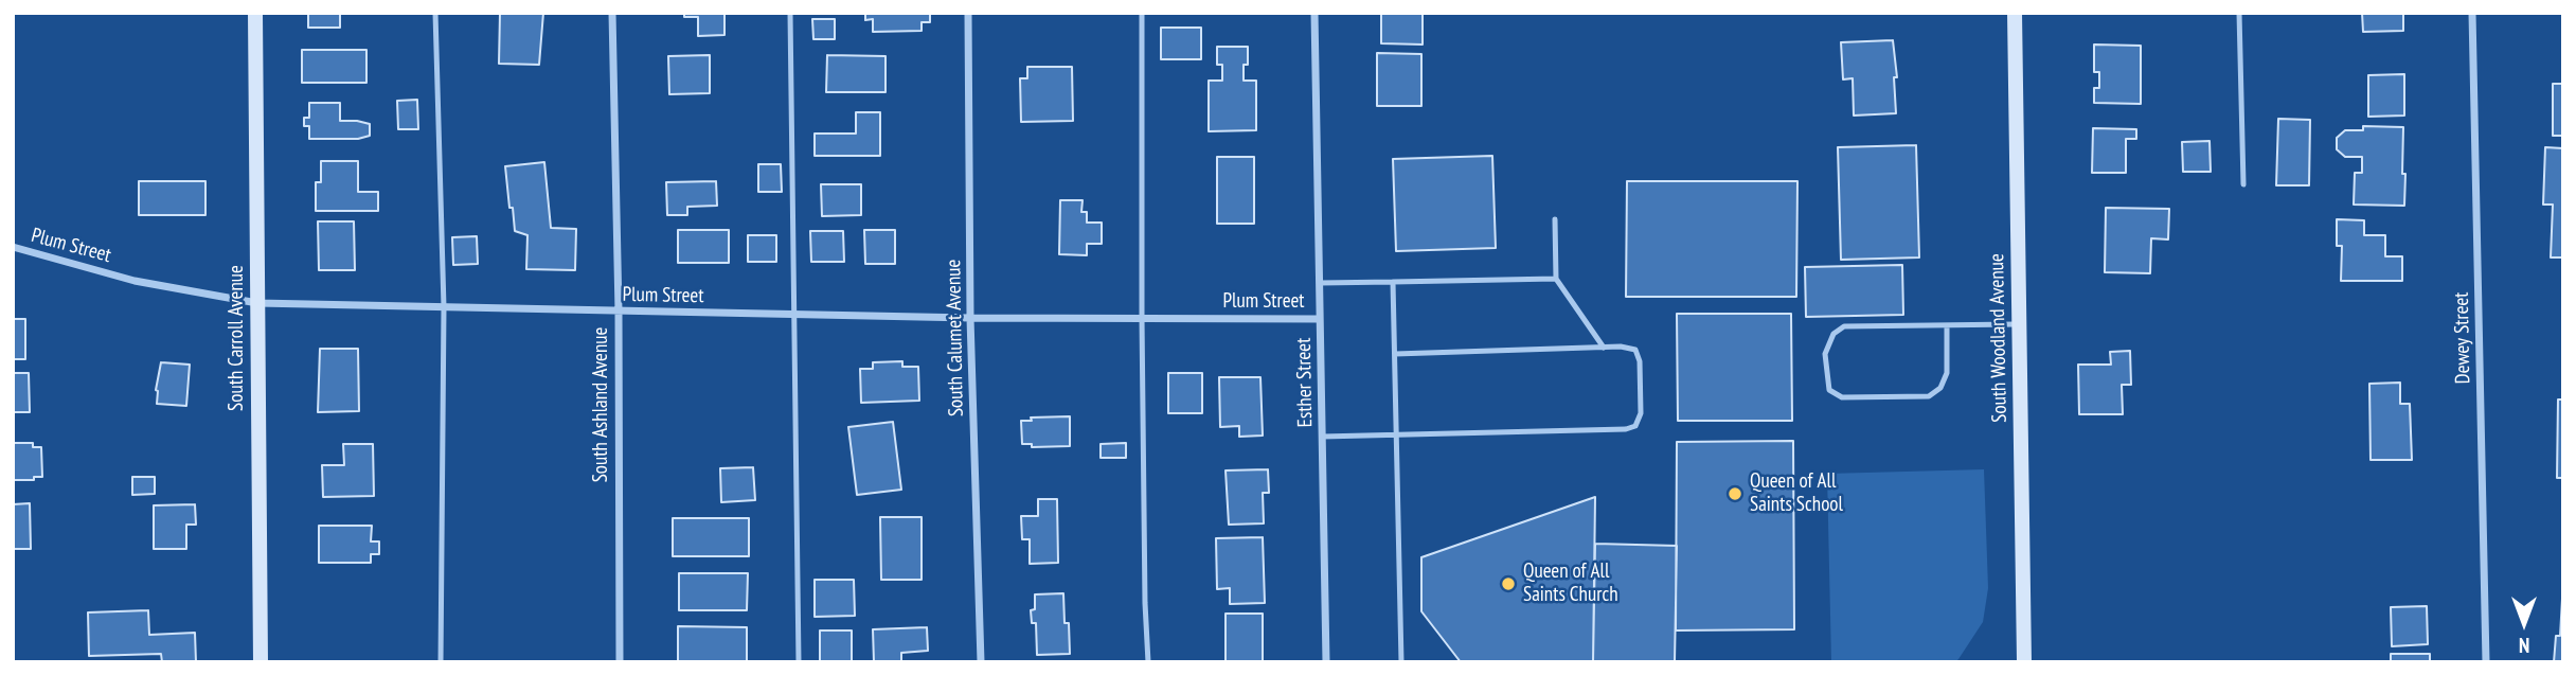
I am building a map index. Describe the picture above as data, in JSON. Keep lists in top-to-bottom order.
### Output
{
  "streets": {
    "street": [
      "Plum Street",
      "South Carroll Avenue",
      "South Calumet Avenue",
      "South Woodland Avenue",
      "Dewey Street",
      "Esther Street",
      "South Ashland Avenue"
    ]
  },
  "crossings": [
    ["Plum Street", "South Carroll Avenue"],
    ["Plum Street", "South Calumet Avenue"],
    ["Plum Street", "Esther Street"],
    ["Plum Street", "South Ashland Avenue"]
  ],
  "places": ["Queen of All Saints School", "Queen of All Saints Church"],
  "north": "bottom"
}
